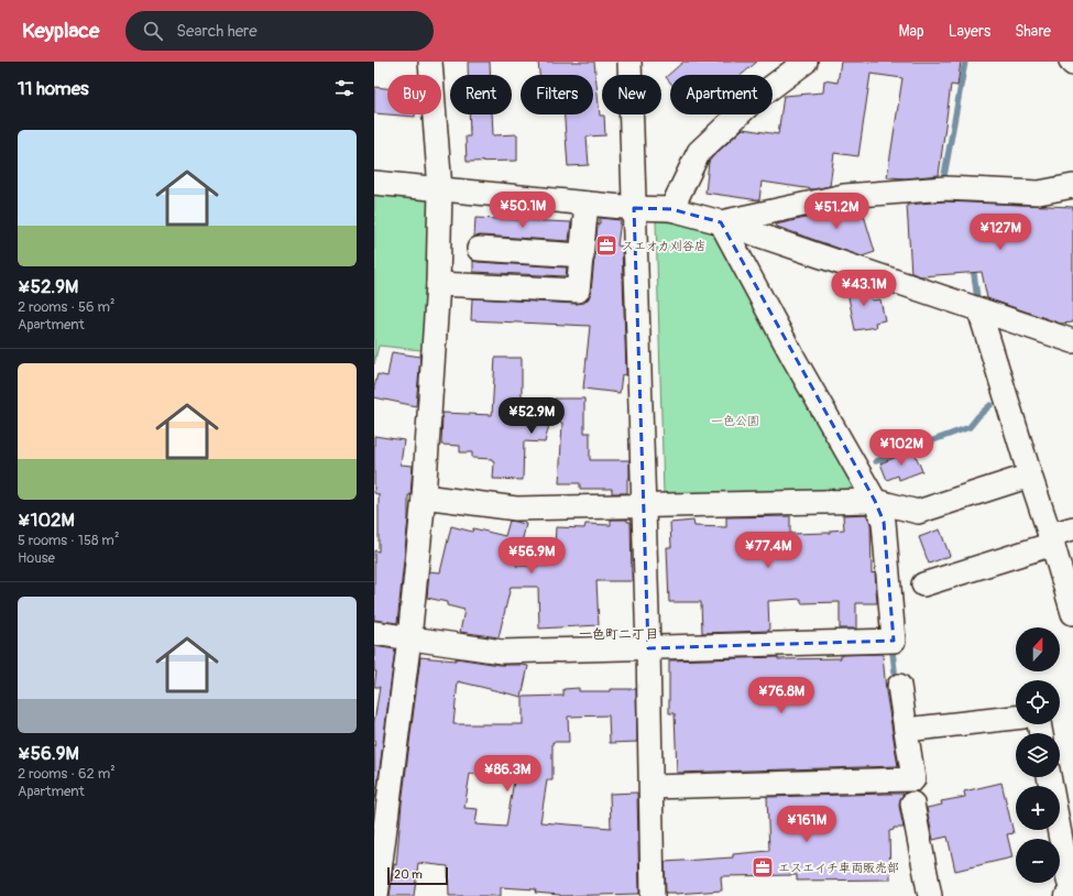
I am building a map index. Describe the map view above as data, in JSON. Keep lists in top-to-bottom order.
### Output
{
  "districts": ["一色町二丁目"],
  "parks": ["一色公園"],
  "places": {
    "office": ["スエオカ刈谷店", "エスエイチ車両販売部"]
  },
  "scale_bar": "20 m",
  "north": "top",
  "page": {
    "header": "Keyplace",
    "search": "Search here",
    "nav": ["Map", "Layers", "Share"],
    "heading": "11 homes",
    "chip": [
      "Buy",
      "Rent",
      "Filters",
      "New",
      "Apartment"
    ],
    "list": [
      {
        "name": "¥52.9M",
        "note": "2 rooms · 56 m² · Apartment"
      },
      {
        "name": "¥102M",
        "note": "5 rooms · 158 m² · House"
      },
      {
        "name": "¥56.9M",
        "note": "2 rooms · 62 m² · Apartment"
      }
    ],
    "price": [
      "¥50.1M",
      "¥51.2M",
      "¥127M",
      "¥43.1M",
      "¥52.9M",
      "¥102M",
      "¥77.4M",
      "¥56.9M",
      "¥76.8M",
      "¥86.3M",
      "¥161M"
    ],
    "map_buttons": ["+", "−"],
    "scale": "20 m"
  }
}
